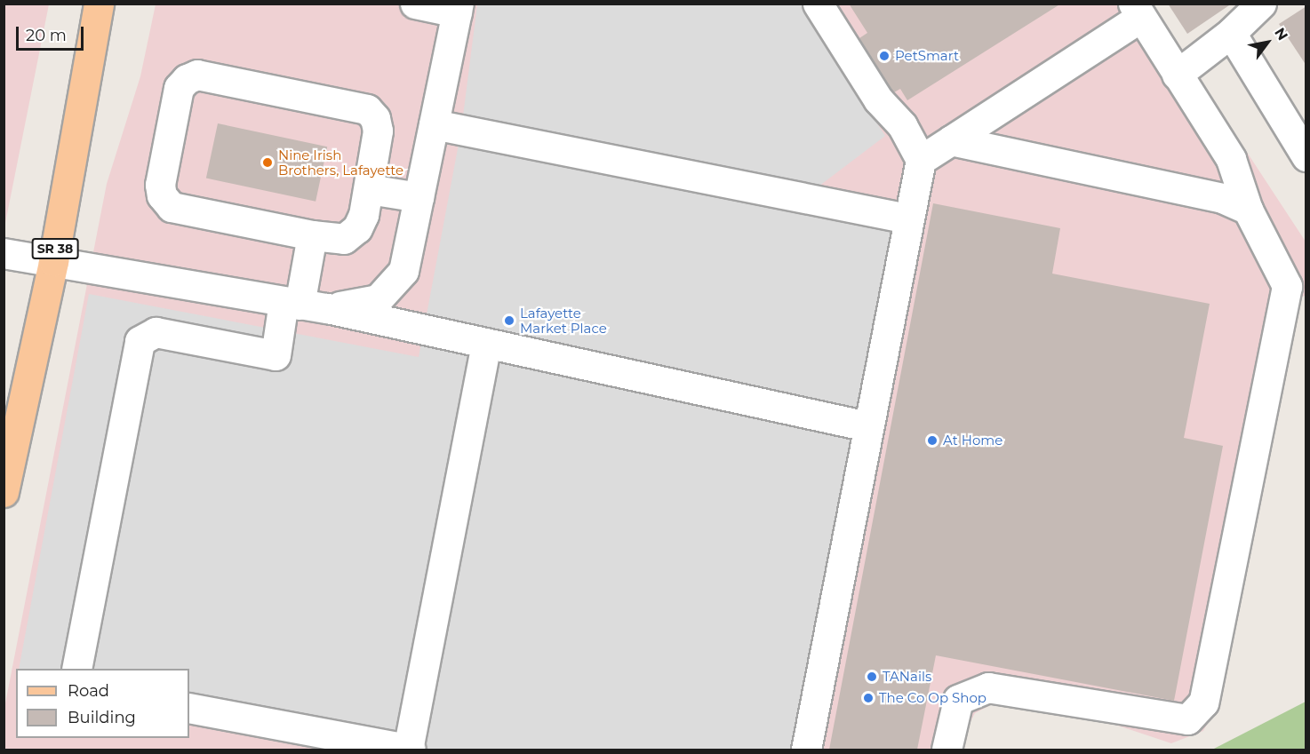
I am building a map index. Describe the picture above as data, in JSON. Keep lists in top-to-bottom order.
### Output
{
  "streets": {
    "main road": ["SR 38"]
  },
  "places": [
    "PetSmart",
    "Nine Irish Brothers, Lafayette",
    "Lafayette Market Place",
    "At Home",
    "TANails",
    "The Co Op Shop"
  ],
  "legend": ["Road", "Building"],
  "scale_bar": "20 m",
  "north": "top right"
}
